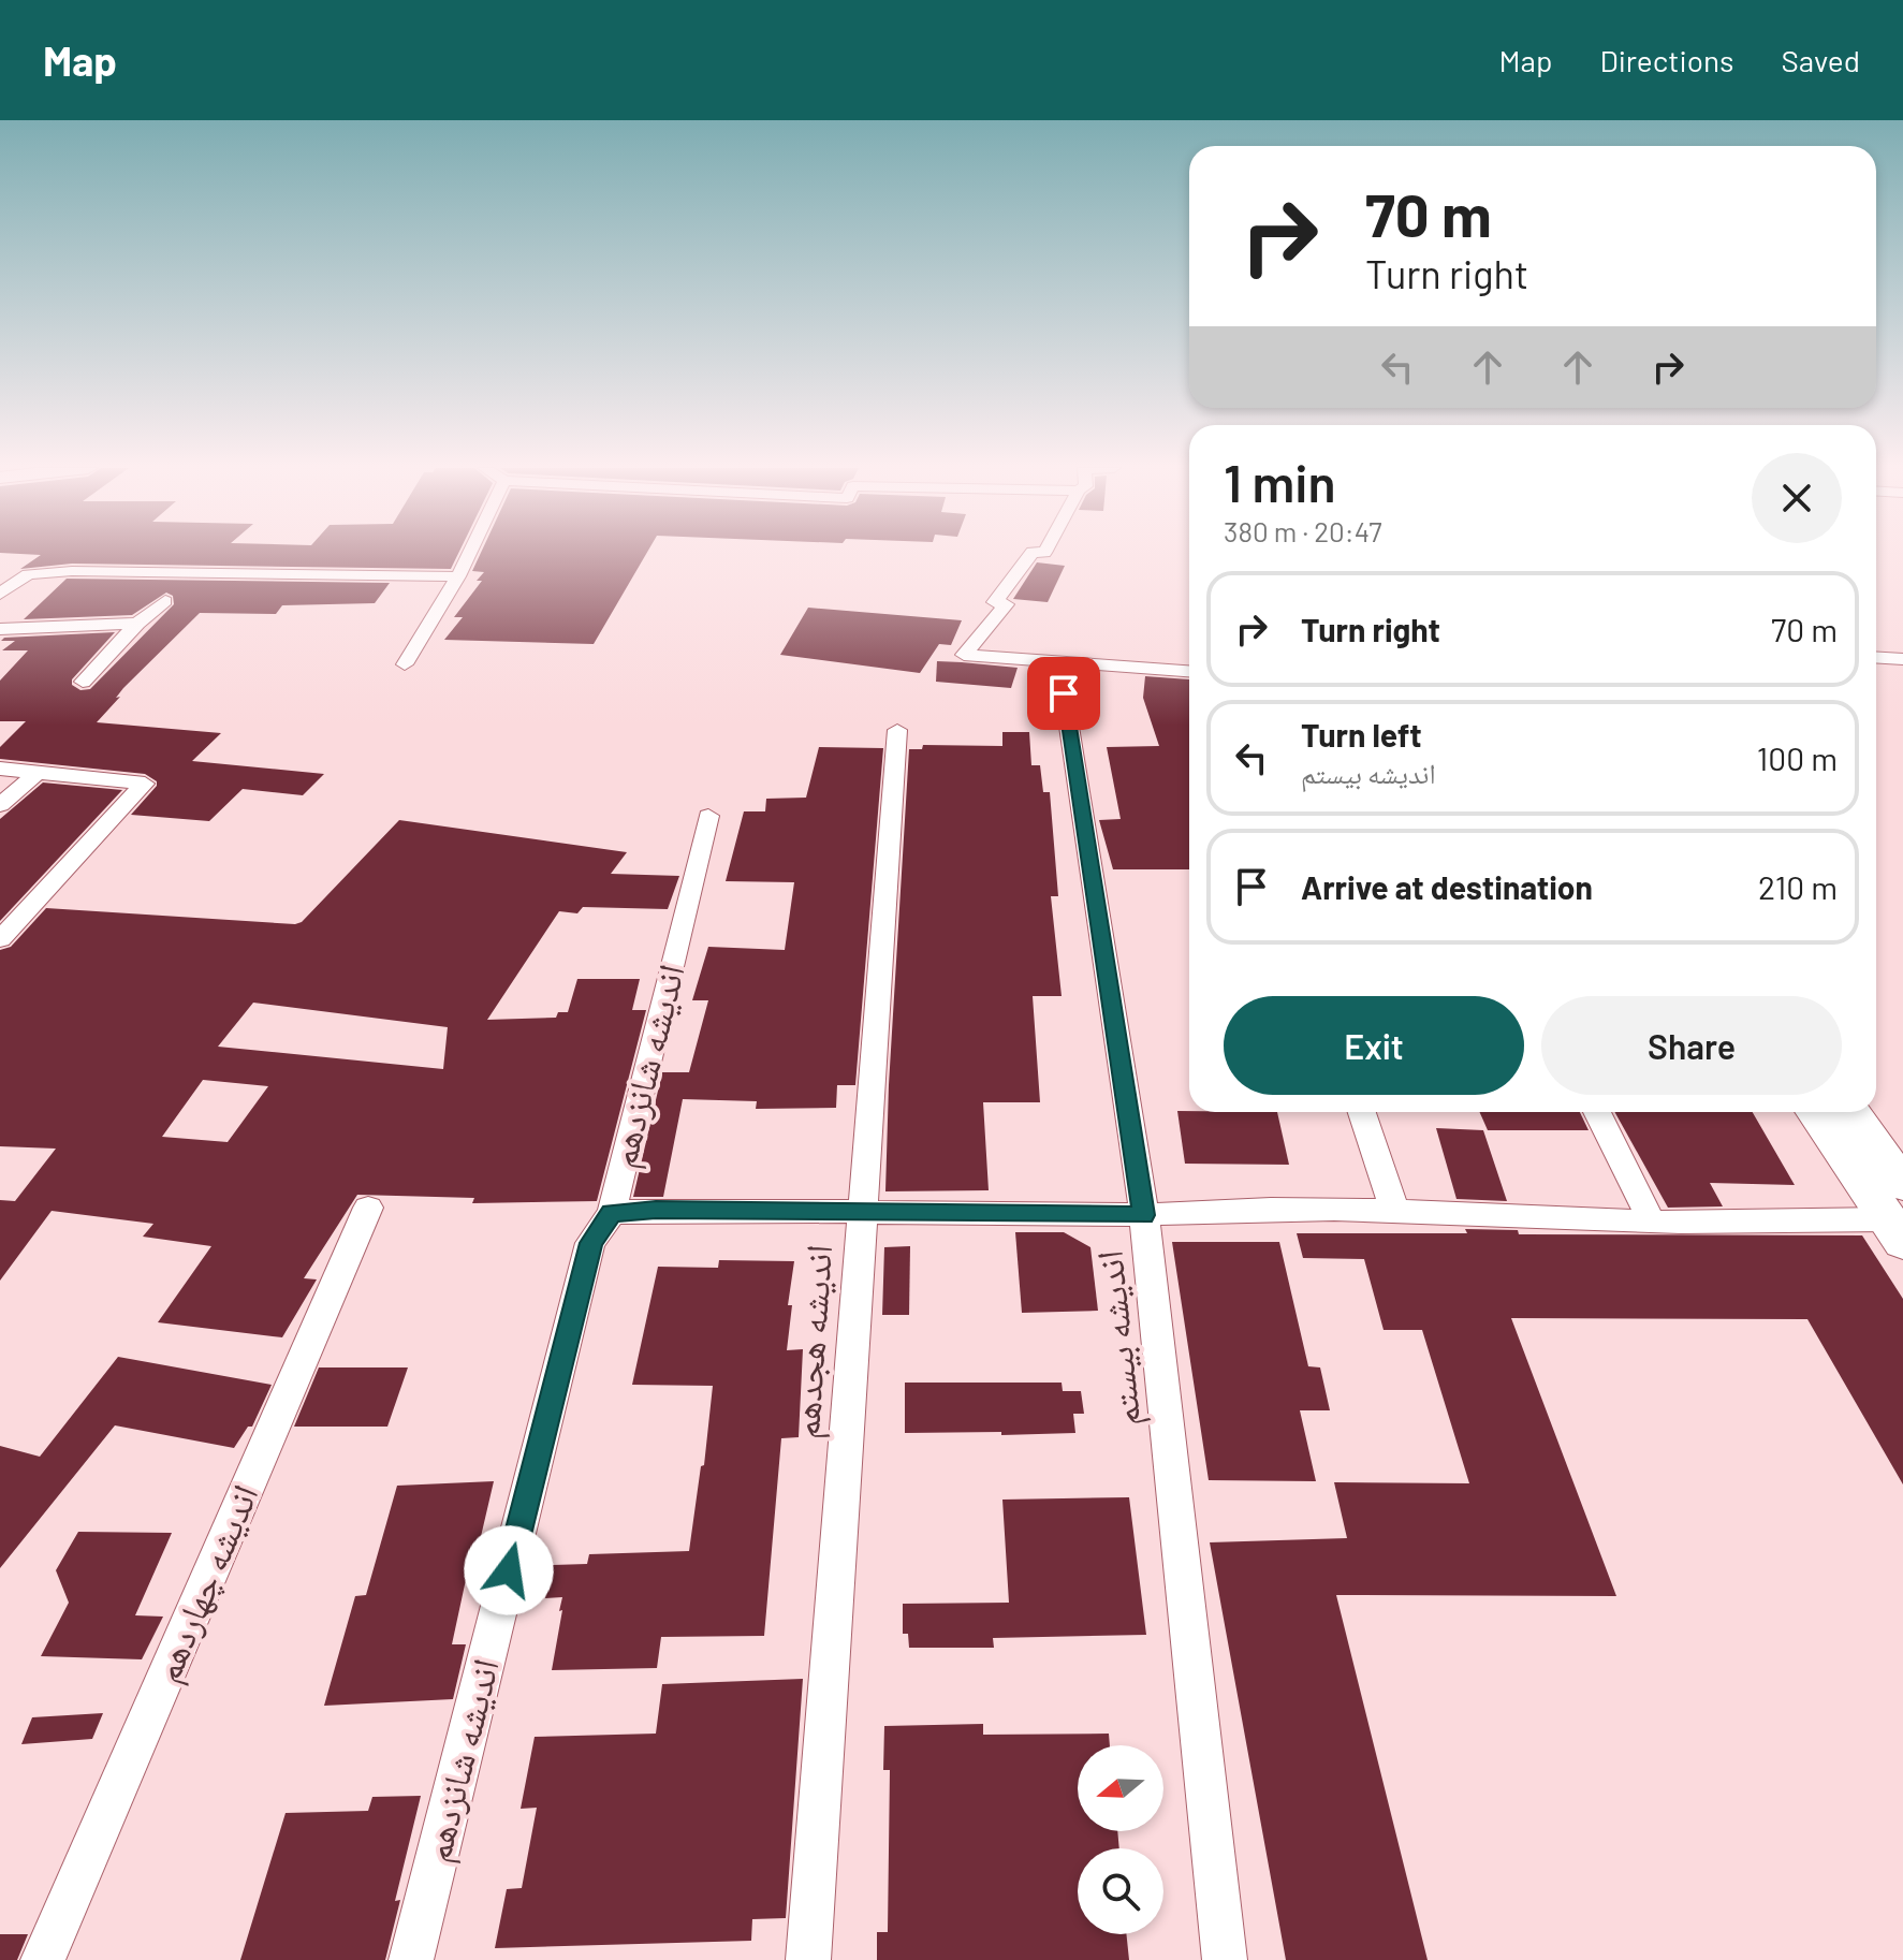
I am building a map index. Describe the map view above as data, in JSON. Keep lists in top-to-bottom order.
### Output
{
  "streets": {
    "street": [
      "اندیشه شانزدهم",
      "اندیشه بیستم",
      "اندیشه هجدهم",
      "اندیشه چهاردهم"
    ]
  },
  "north": "left",
  "page": {
    "header": "Map",
    "nav": ["Map", "Directions", "Saved"],
    "turn": ["70 m", "Turn right"],
    "heading": ["1 min", "380 m · 20:47"],
    "list": [
      {
        "name": "Turn right",
        "value": "70 m"
      },
      {
        "name": "Turn left",
        "note": "اندیشه بیستم",
        "value": "100 m"
      },
      {
        "name": "Arrive at destination",
        "value": "210 m"
      }
    ],
    "buttons": ["Exit", "Share"]
  }
}
